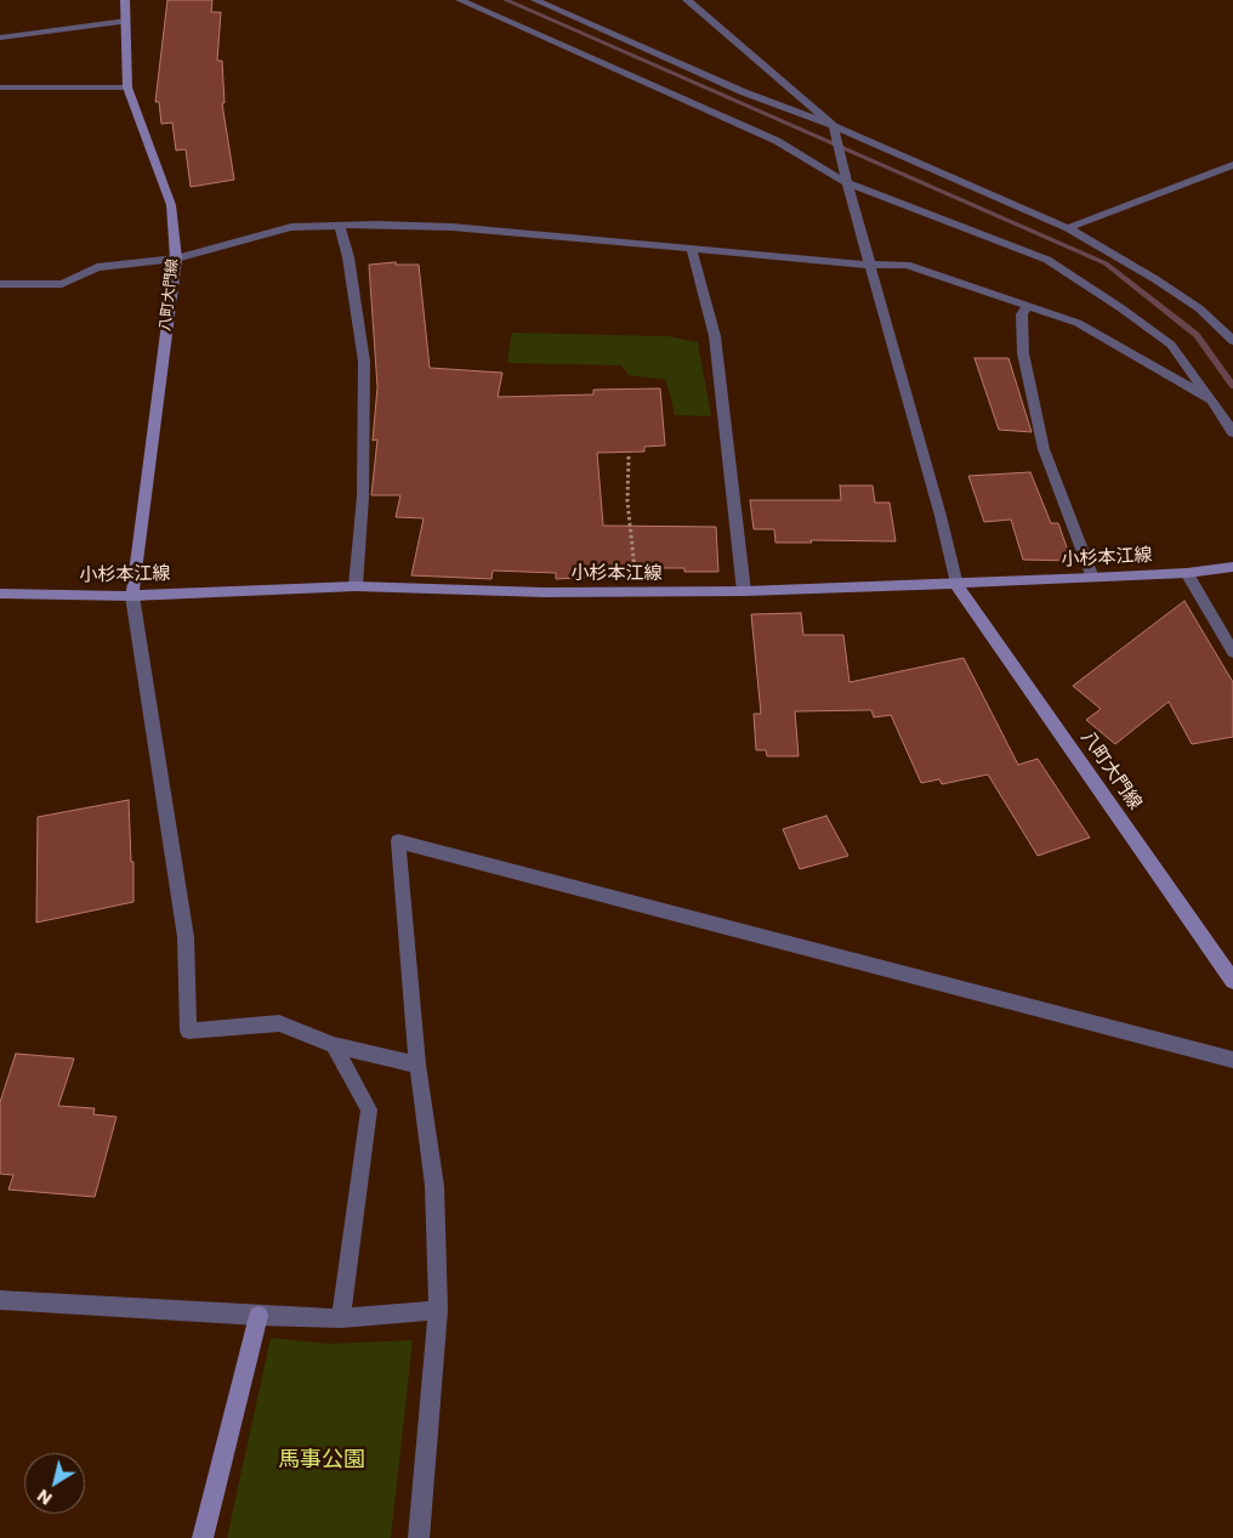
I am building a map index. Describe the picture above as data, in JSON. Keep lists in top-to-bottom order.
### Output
{
  "streets": {
    "main road": ["八町大門線", "小杉本江線"]
  },
  "crossings": [
    ["八町大門線", "小杉本江線"]
  ],
  "parks": ["馬事公園"],
  "north": "bottom left"
}
